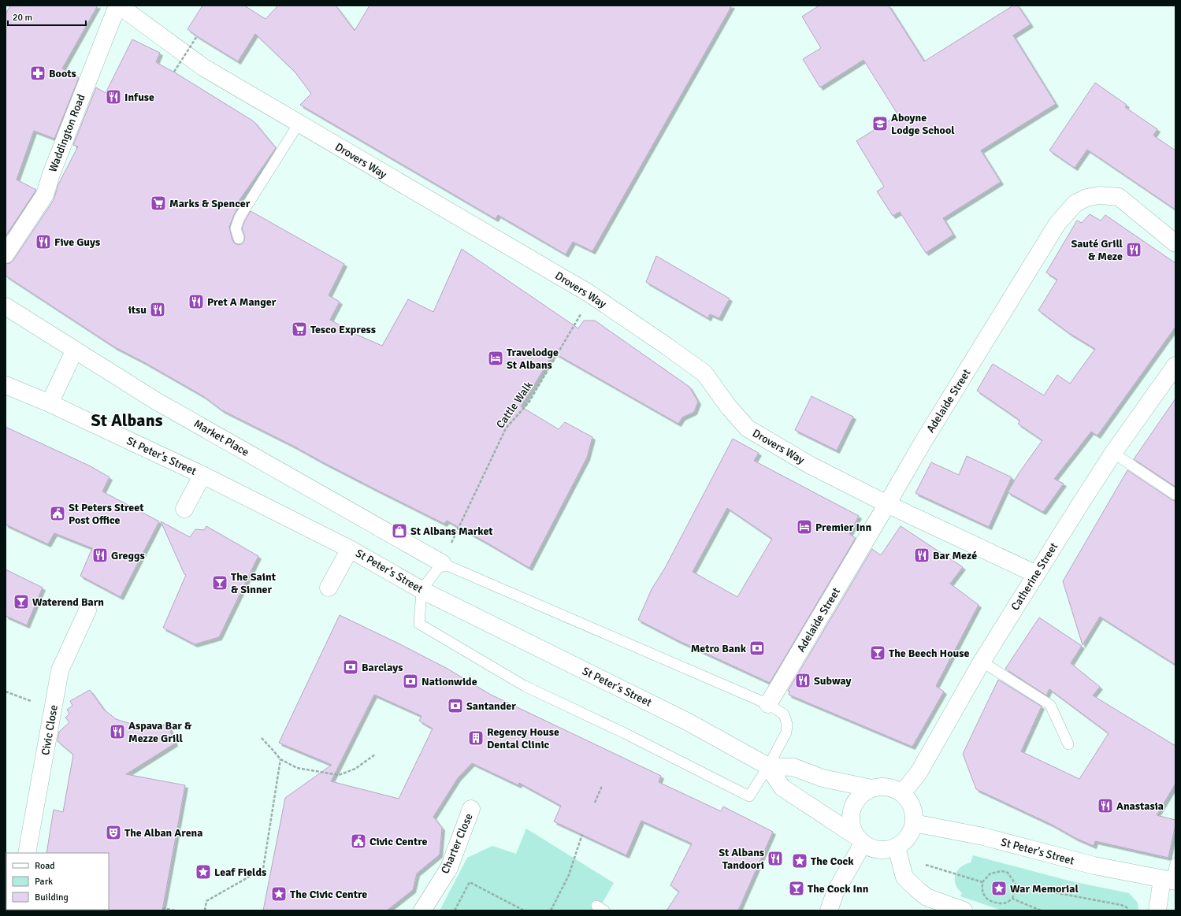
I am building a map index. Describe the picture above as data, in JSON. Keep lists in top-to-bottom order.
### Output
{
  "streets": {
    "street": [
      "Waddington Road",
      "Drovers Way",
      "Adelaide Street",
      "Market Place",
      "St Peter's Street",
      "Catherine Street",
      "Civic Close",
      "Charter Close"
    ],
    "path": ["Cattle Walk"]
  },
  "crossings": [
    ["Waddington Road", "Drovers Way"],
    ["Drovers Way", "Adelaide Street"],
    ["Drovers Way", "Cattle Walk"],
    ["Drovers Way", "Catherine Street"],
    ["Cattle Walk", "Market Place"],
    ["St Peter's Street", "Catherine Street"]
  ],
  "districts": ["St Albans"],
  "places": {
    "pharmacy": ["Boots"],
    "restaurant": [
      "Infuse",
      "Five Guys",
      "Sauté Grill & Meze",
      "Pret A Manger",
      "itsu",
      "Greggs",
      "Bar Mezé",
      "Subway",
      "Aspava Bar & Mezze Grill",
      "Anastasia",
      "St Albans Tandoori"
    ],
    "school or university": ["Aboyne Lodge School"],
    "supermarket": ["Marks & Spencer", "Tesco Express"],
    "hotel": ["Travelodge St Albans", "Premier Inn"],
    "public building": ["St Peters Street Post Office", "Civic Centre"],
    "shop": ["St Albans Market"],
    "bar": [
      "The Saint & Sinner",
      "Waterend Barn",
      "The Beech House",
      "The Cock Inn"
    ],
    "bank": [
      "Metro Bank",
      "Barclays",
      "Nationwide",
      "Santander"
    ],
    "building": ["Regency House Dental Clinic"],
    "theatre": ["The Alban Arena"],
    "place": [
      "The Cock",
      "Leaf Fields",
      "War Memorial",
      "The Civic Centre"
    ]
  },
  "legend": ["Road", "Park", "Building"],
  "scale_bar": "20 m"
}
